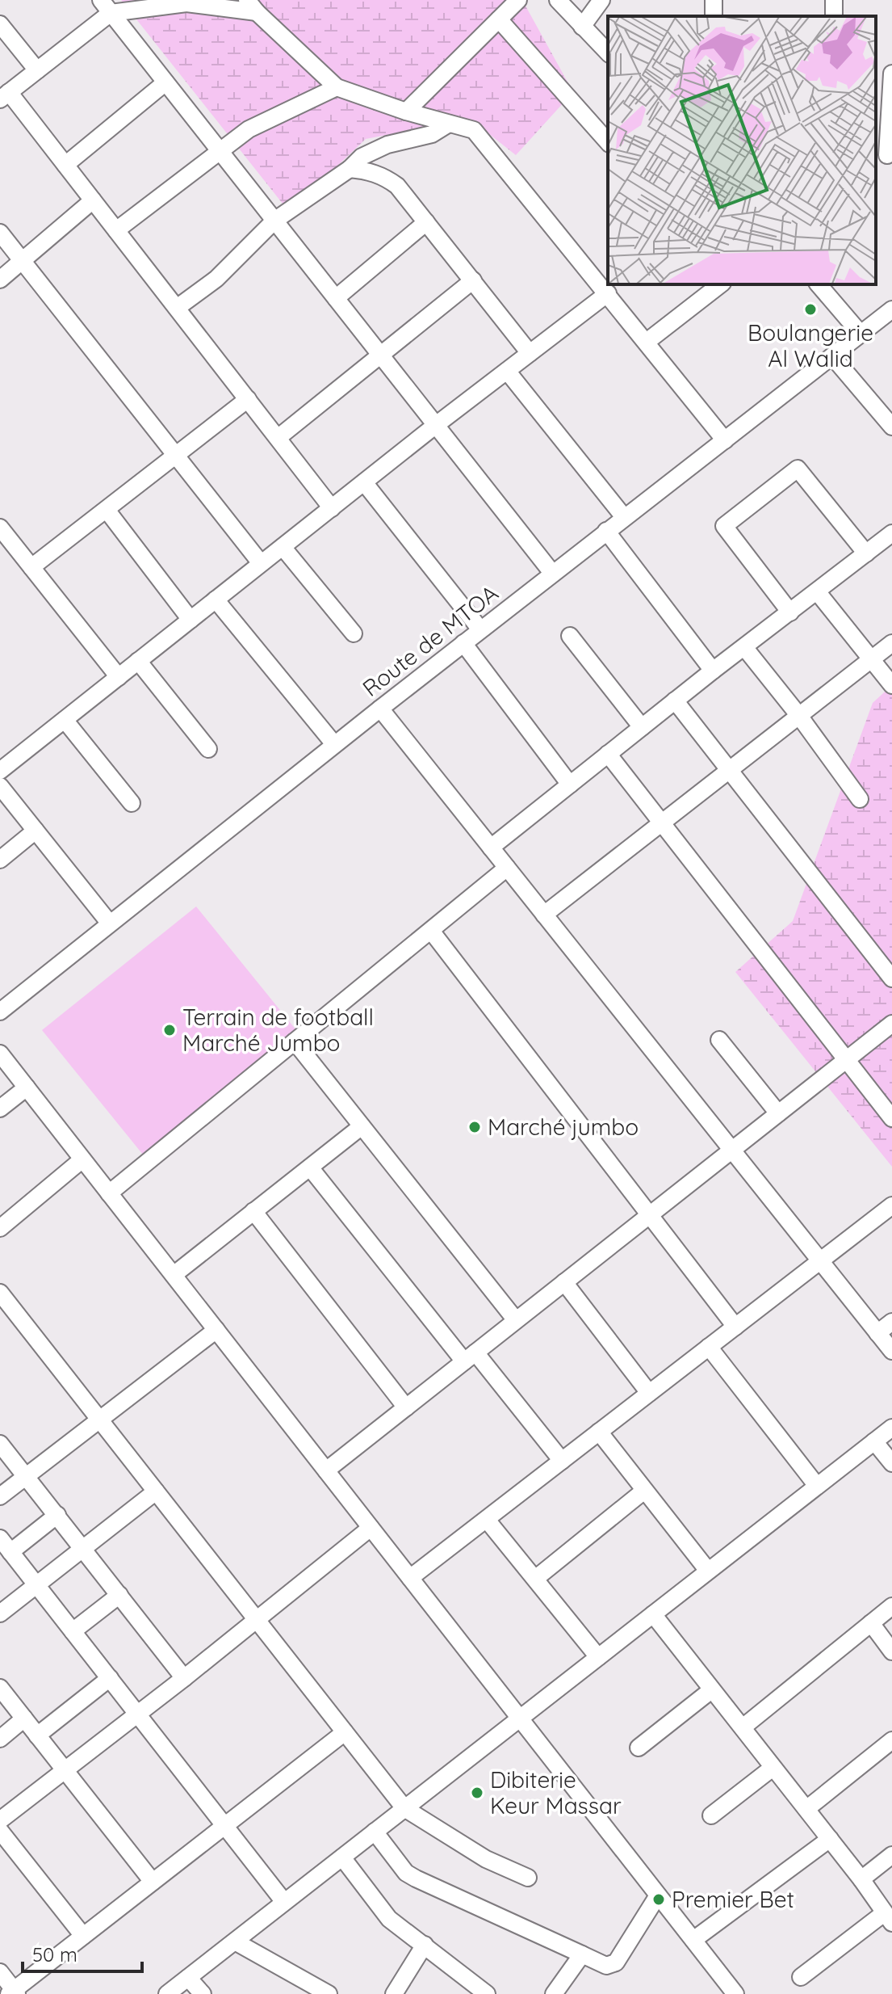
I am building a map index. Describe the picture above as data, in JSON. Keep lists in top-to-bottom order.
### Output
{
  "streets": {
    "street": ["Route de MTOA"]
  },
  "places": [
    "Boulangerie Al Walid",
    "Terrain de football Marché Jumbo",
    "Marché jumbo",
    "Dibiterie Keur Massar",
    "Premier Bet"
  ],
  "scale_bar": "50 m"
}
